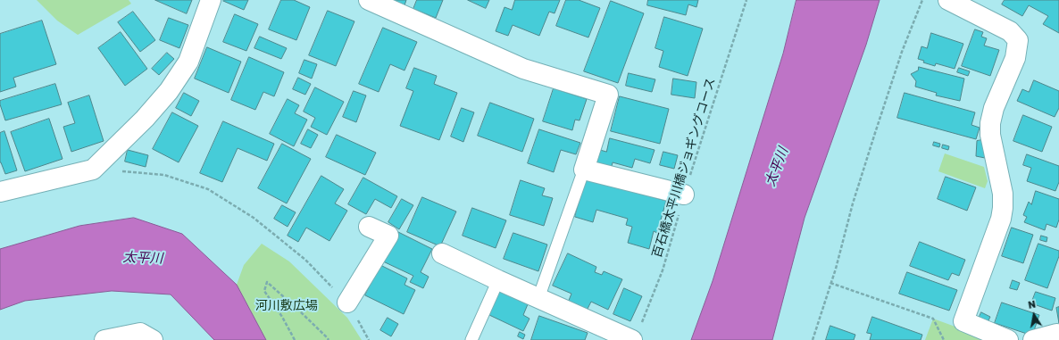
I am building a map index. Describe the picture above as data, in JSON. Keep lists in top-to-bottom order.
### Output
{
  "streets": {
    "path": ["百石橋太平川橋ジョギングコース"]
  },
  "water": ["太平川"],
  "parks": ["河川敷広場"],
  "north": "top"
}
